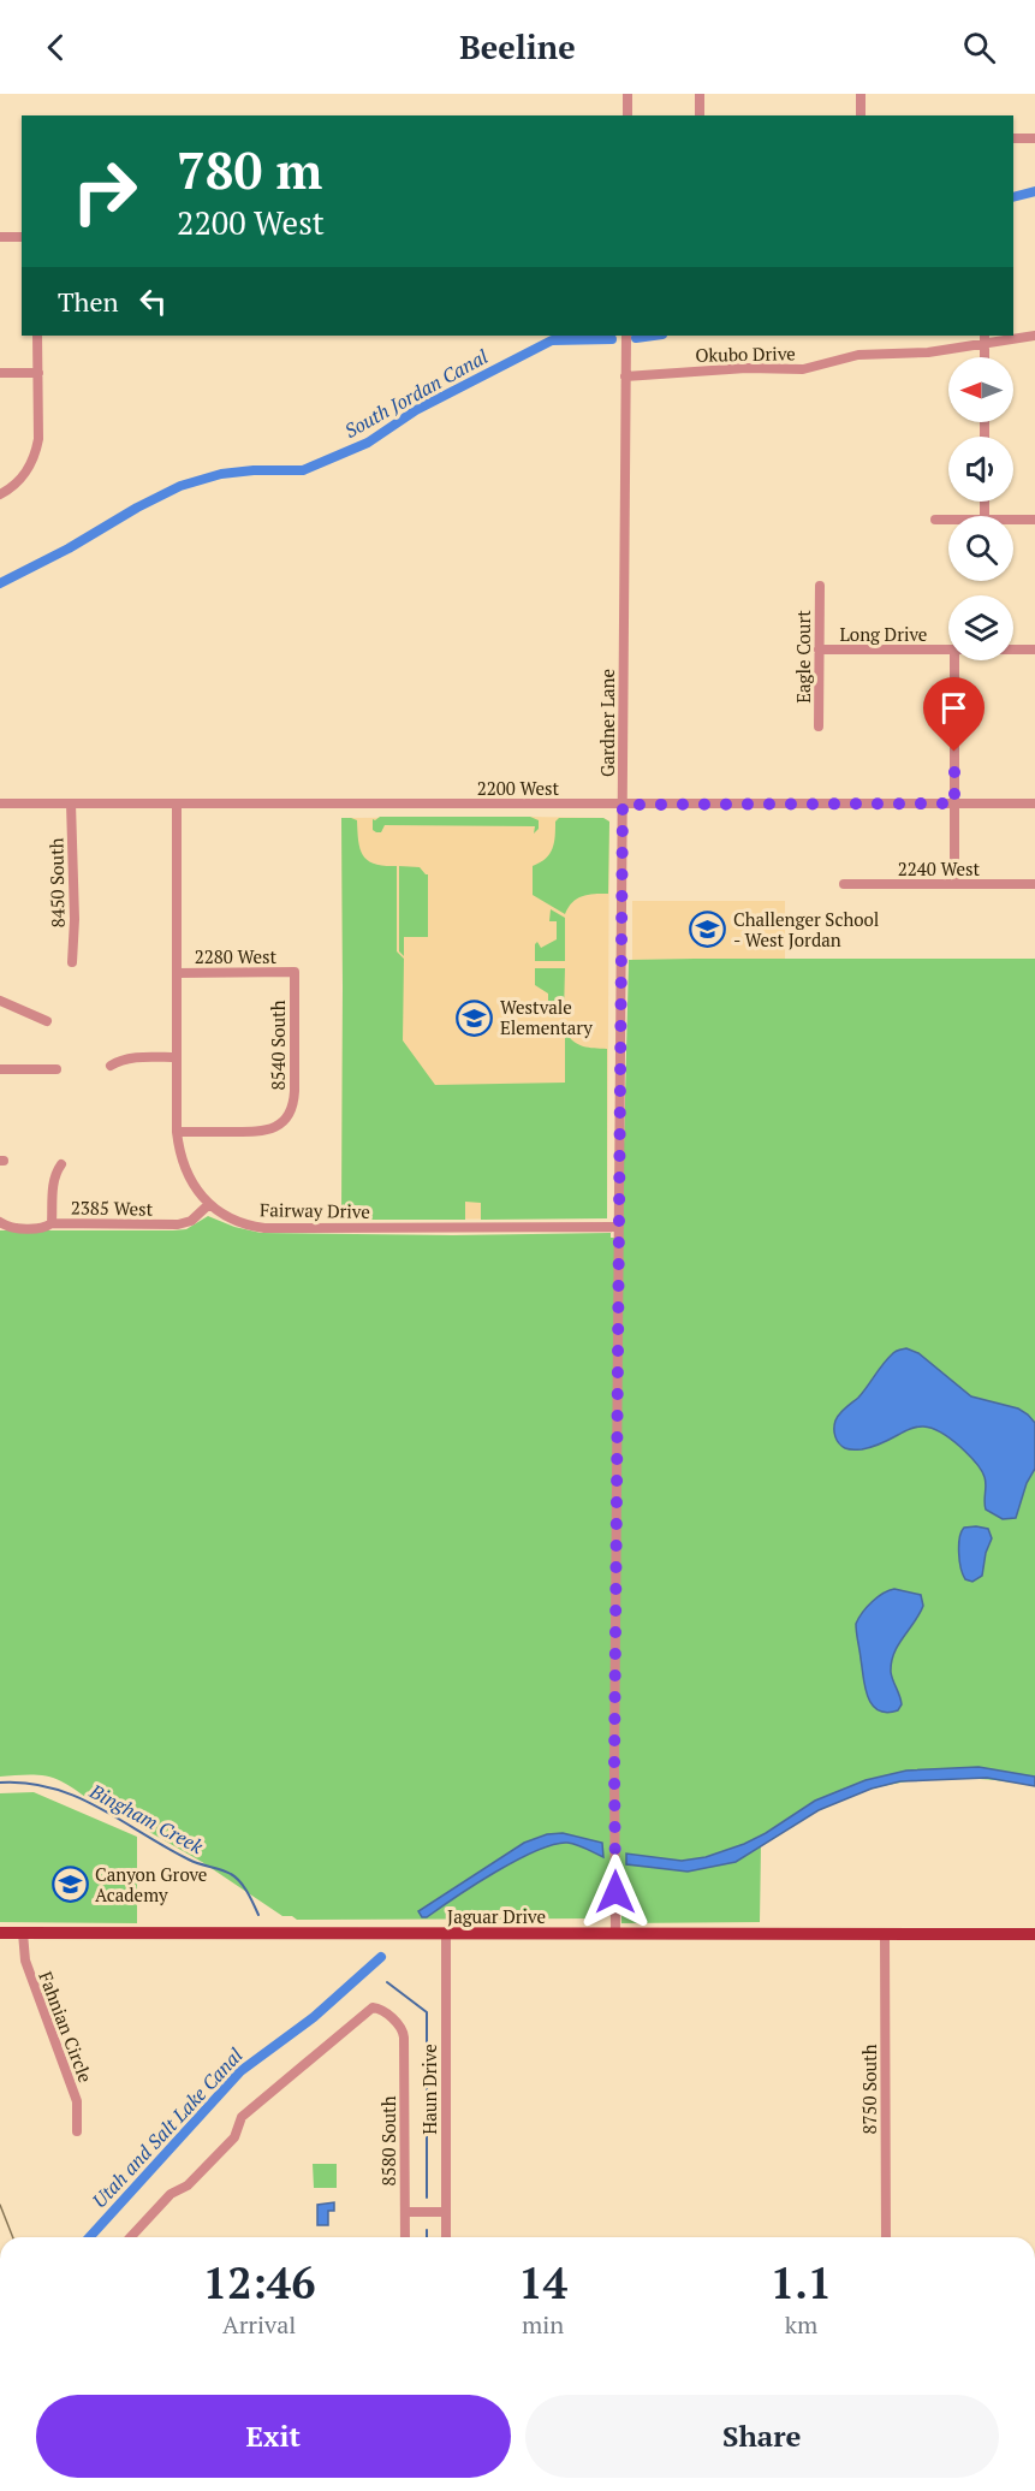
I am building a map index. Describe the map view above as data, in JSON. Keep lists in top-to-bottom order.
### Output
{
  "streets": {
    "main road": ["Jaguar Drive"],
    "street": [
      "Okubo Drive",
      "Long Drive",
      "Eagle Court",
      "Gardner Lane",
      "2200 West",
      "2240 West",
      "8450 South",
      "2280 West",
      "8540 South",
      "2385 West",
      "Fairway Drive",
      "Fahnian Circle",
      "Haun Drive",
      "8750 South",
      "8580 South"
    ]
  },
  "crossings": [
    ["Okubo Drive", "Gardner Lane"],
    ["Long Drive", "Eagle Court"],
    ["Gardner Lane", "2200 West"],
    ["Gardner Lane", "Fairway Drive"],
    ["Gardner Lane", "Jaguar Drive"],
    ["2200 West", "8450 South"],
    ["2200 West", "Fairway Drive"],
    ["2280 West", "8540 South"],
    ["2280 West", "Fairway Drive"],
    ["8540 South", "Fairway Drive"],
    ["2385 West", "Fairway Drive"],
    ["Jaguar Drive", "Fahnian Circle"],
    ["Jaguar Drive", "Haun Drive"],
    ["Jaguar Drive", "8750 South"]
  ],
  "water": ["South Jordan Canal", "Bingham Creek", "Utah and Salt Lake Canal"],
  "places": {
    "school or university": ["Challenger School - West Jordan", "Westvale Elementary", "Canyon Grove Academy"]
  },
  "north": "left",
  "page": {
    "header": "Beeline",
    "turn": ["780 m", "2200 West"],
    "then": "Then",
    "eta": [
      "12:46",
      "Arrival",
      "14",
      "min",
      "1.1",
      "km"
    ],
    "buttons": ["Exit", "Share"]
  }
}
